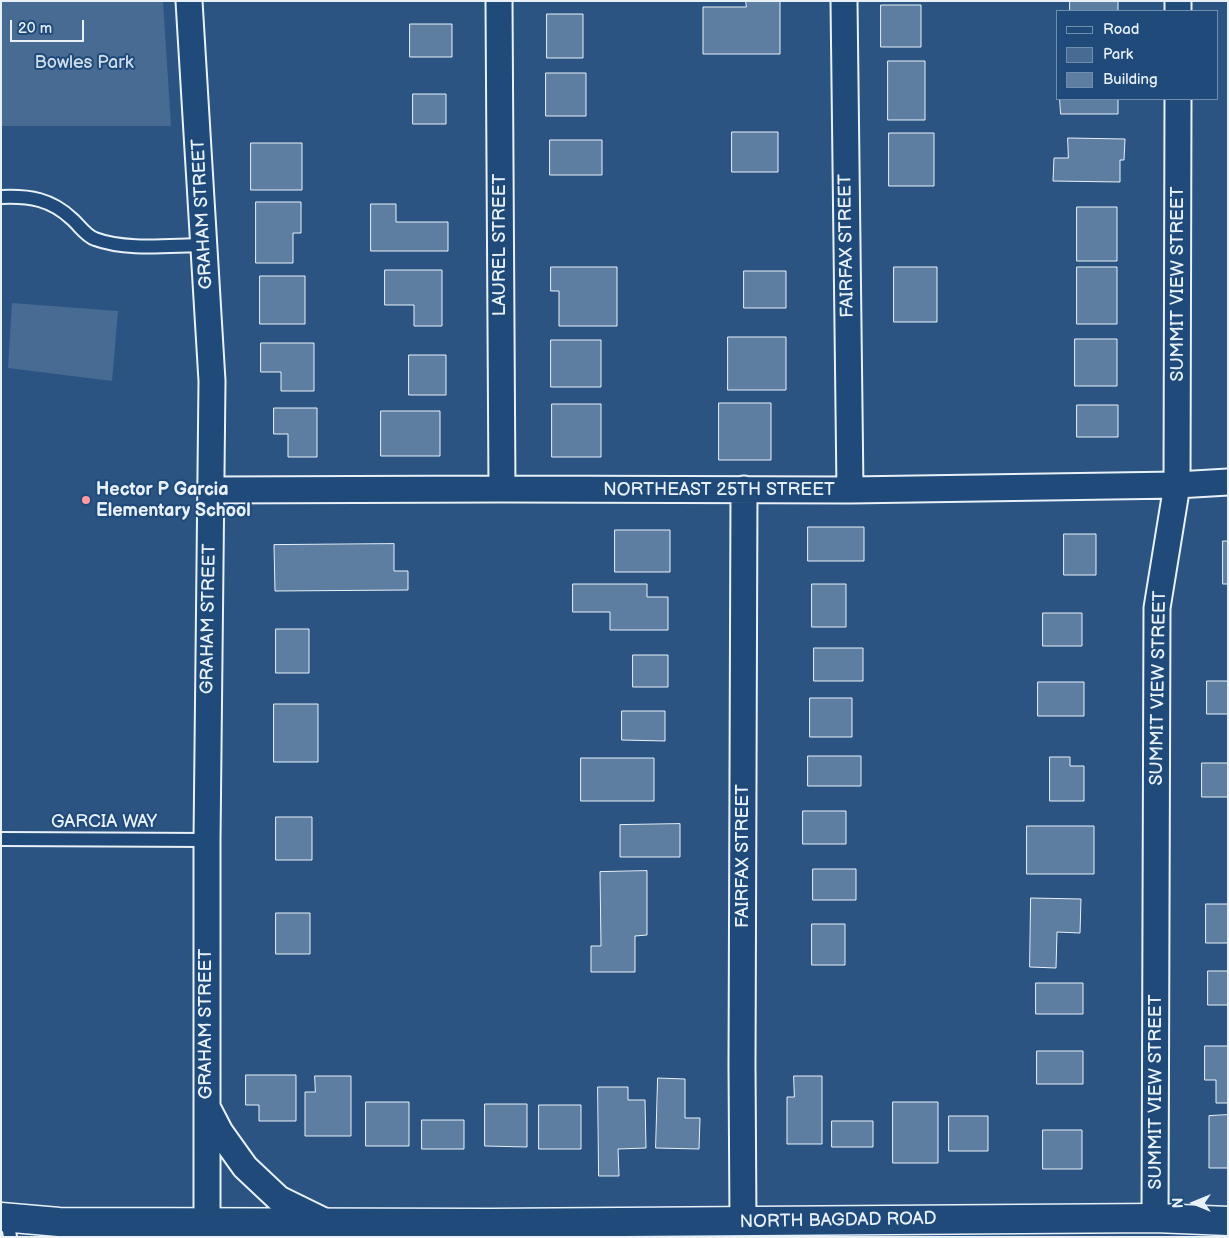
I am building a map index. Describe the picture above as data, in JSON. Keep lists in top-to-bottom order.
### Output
{
  "streets": {
    "street": [
      "GRAHAM STREET",
      "LAUREL STREET",
      "FAIRFAX STREET",
      "SUMMIT VIEW STREET",
      "NORTHEAST 25TH STREET",
      "NORTH BAGDAD ROAD"
    ],
    "lane": ["GARCIA WAY"]
  },
  "crossings": [
    ["GRAHAM STREET", "NORTHEAST 25TH STREET"],
    ["GRAHAM STREET", "GARCIA WAY"],
    ["GRAHAM STREET", "NORTH BAGDAD ROAD"],
    ["LAUREL STREET", "NORTHEAST 25TH STREET"],
    ["FAIRFAX STREET", "NORTHEAST 25TH STREET"],
    ["FAIRFAX STREET", "NORTH BAGDAD ROAD"],
    ["SUMMIT VIEW STREET", "NORTHEAST 25TH STREET"],
    ["SUMMIT VIEW STREET", "NORTH BAGDAD ROAD"]
  ],
  "parks": ["Bowles Park"],
  "places": ["Hector P Garcia Elementary School"],
  "legend": ["Road", "Park", "Building"],
  "scale_bar": "20 m",
  "north": "left"
}
